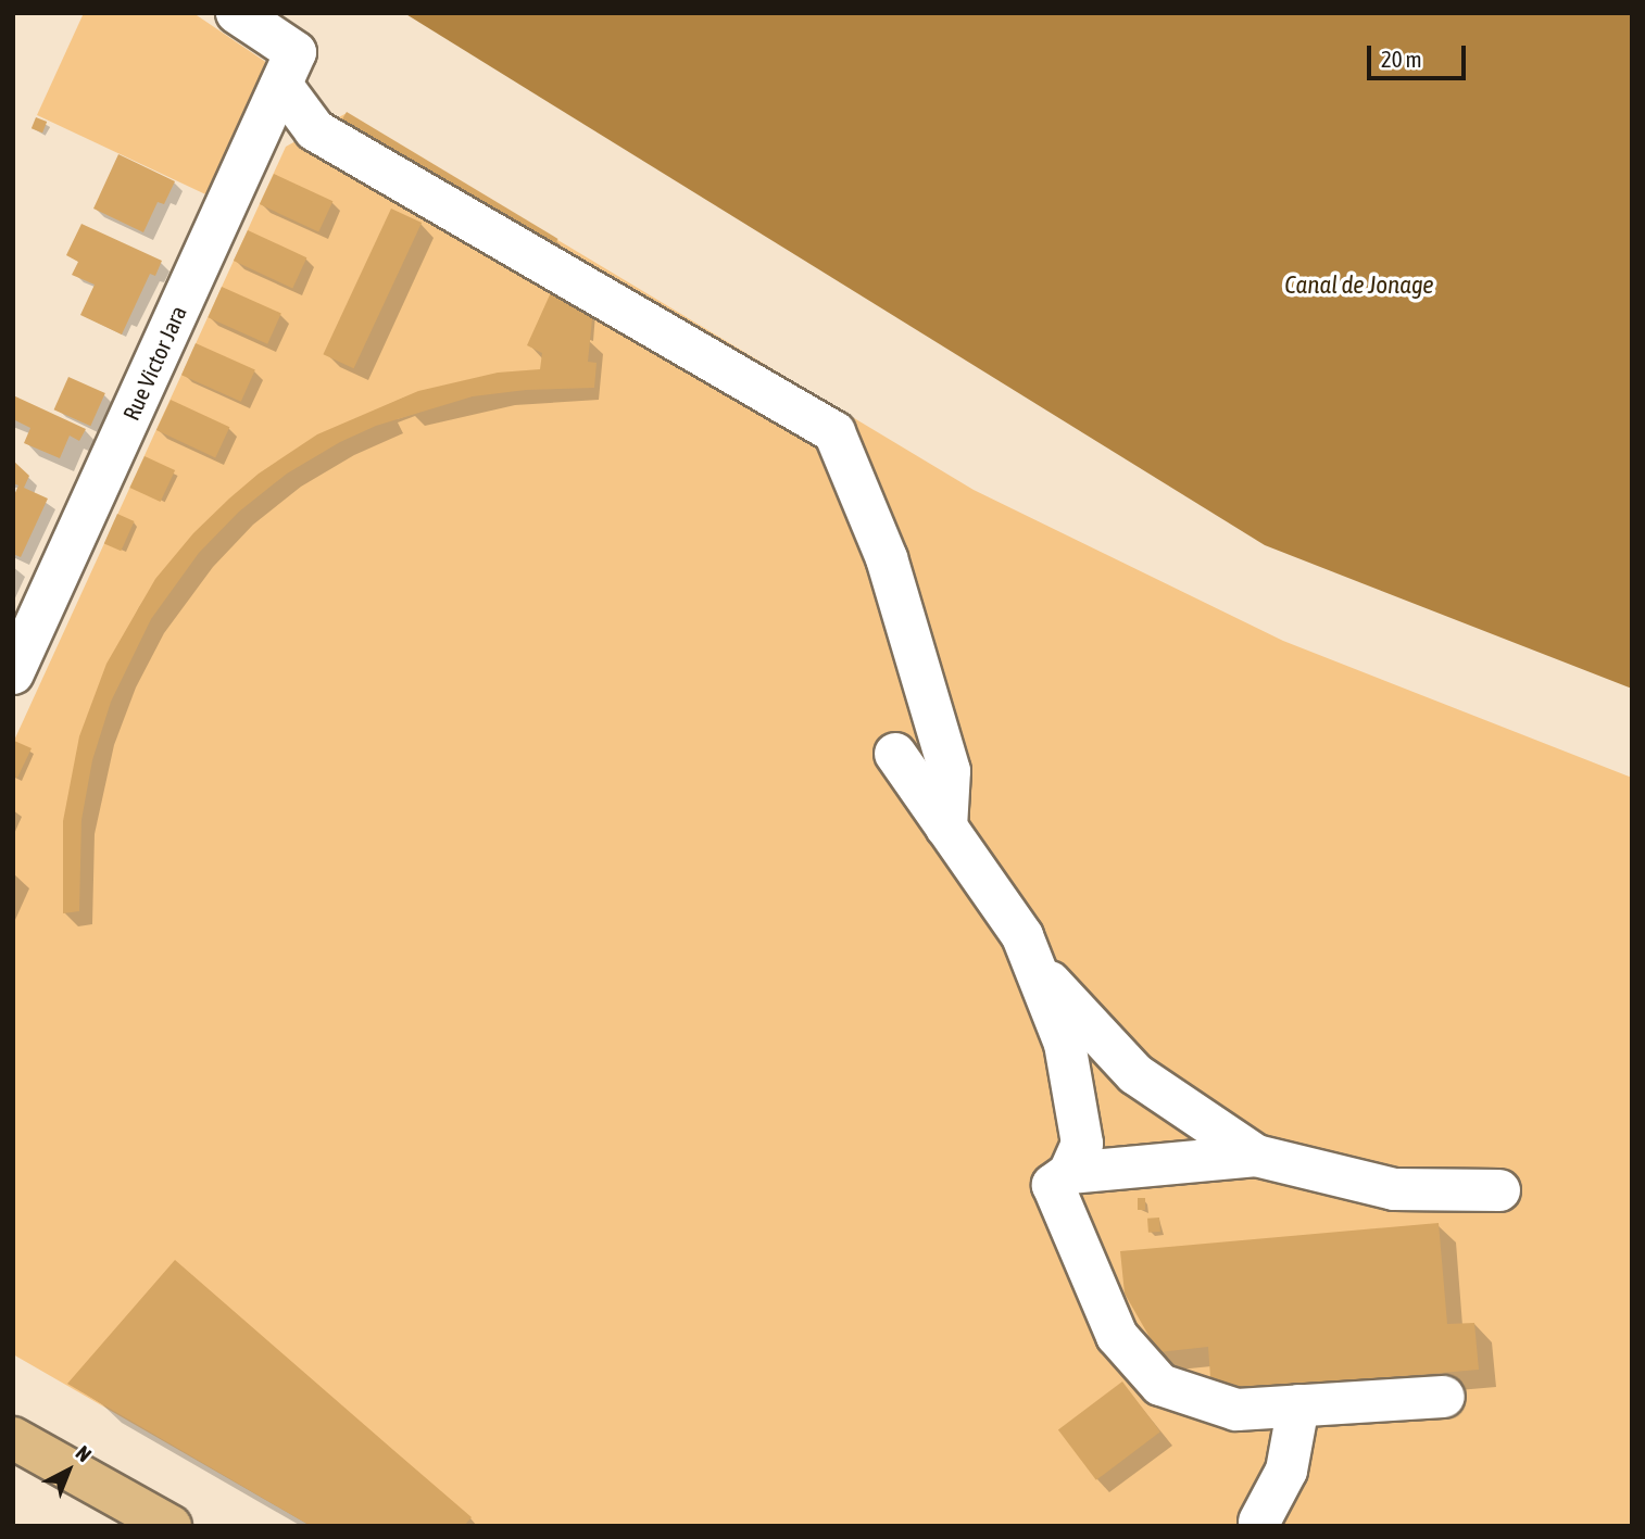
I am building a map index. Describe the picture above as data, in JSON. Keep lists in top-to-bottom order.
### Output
{
  "streets": {
    "street": ["Rue Victor Jara"]
  },
  "water": ["Canal de Jonage"],
  "scale_bar": "20 m",
  "north": "top right"
}
